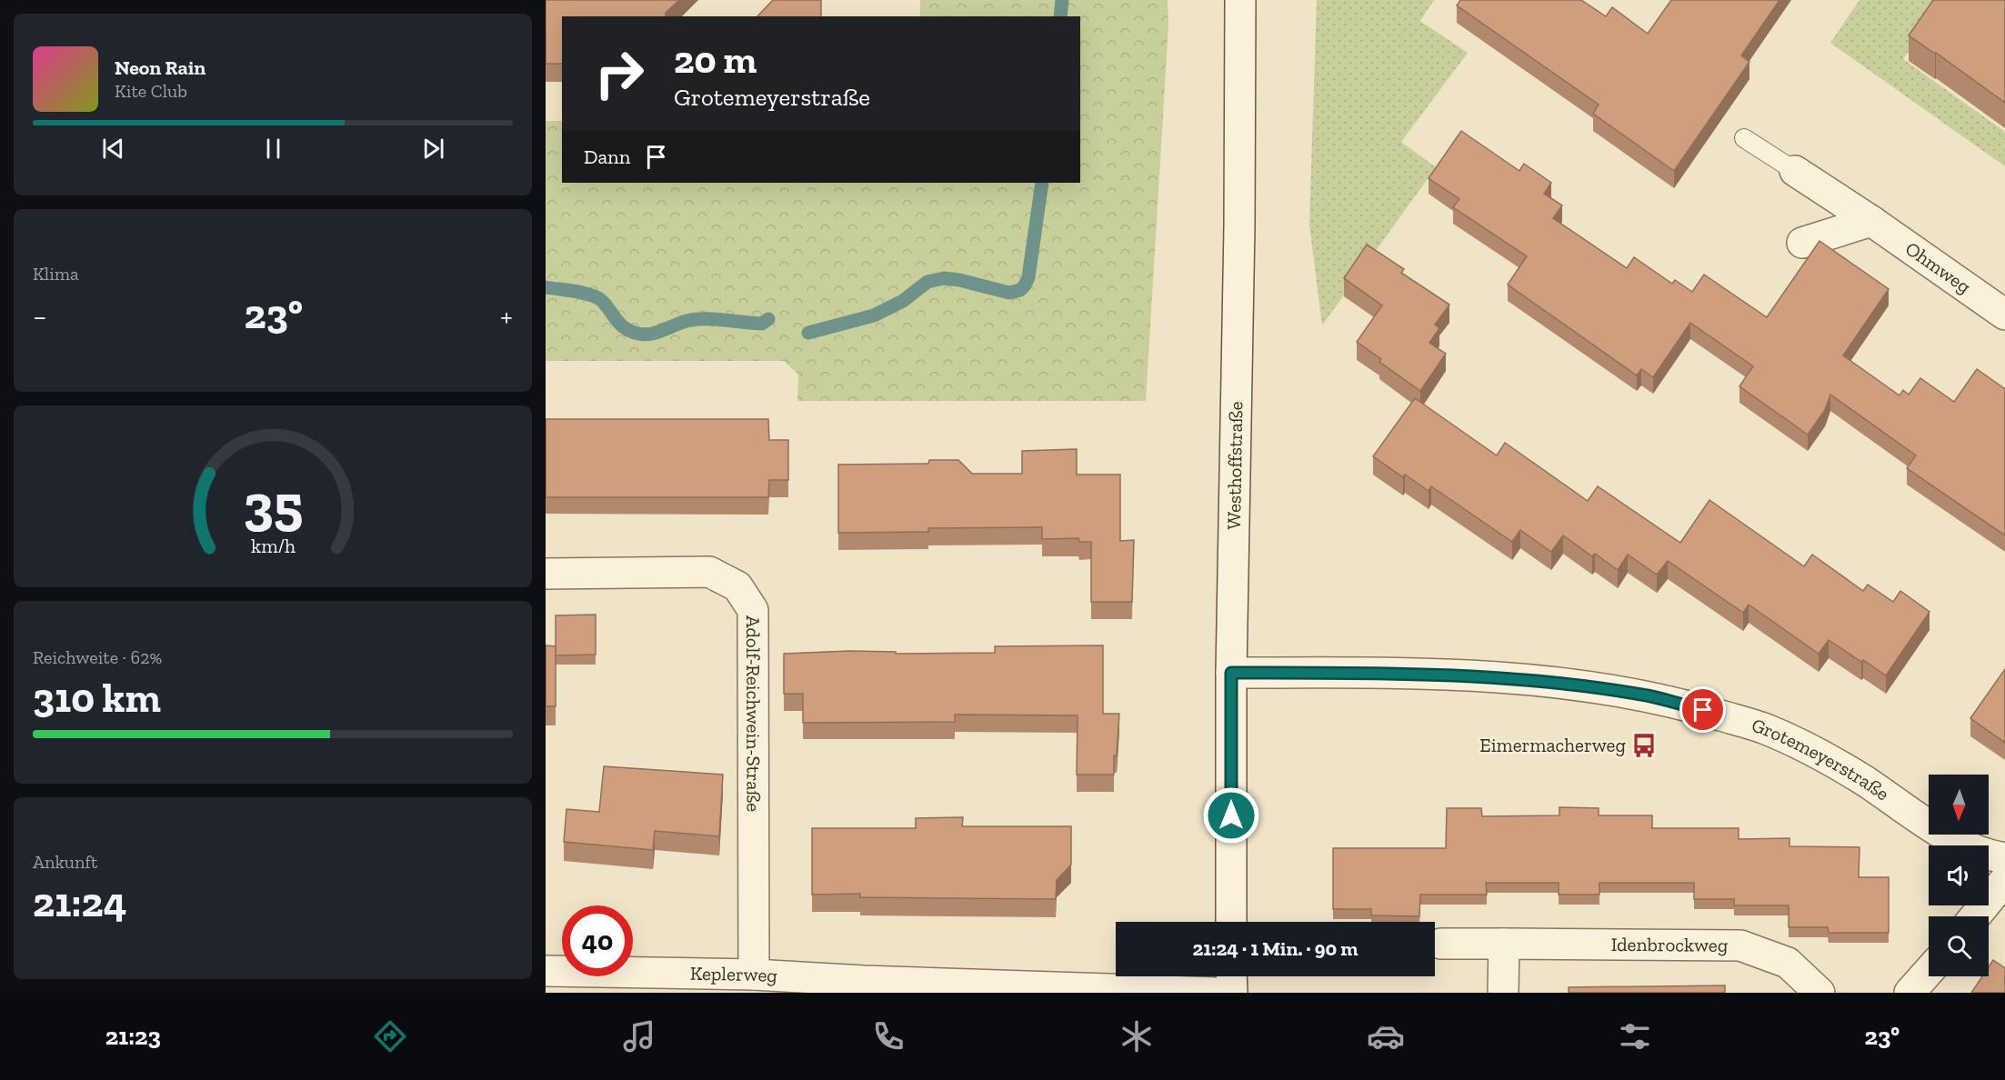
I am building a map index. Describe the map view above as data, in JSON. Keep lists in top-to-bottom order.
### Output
{
  "streets": {
    "street": [
      "Ohmweg",
      "Westhoffstraße",
      "Adolf-Reichwein-Straße",
      "Grotemeyerstraße",
      "Idenbrockweg",
      "Keplerweg"
    ]
  },
  "crossings": [
    ["Westhoffstraße", "Grotemeyerstraße"],
    ["Adolf-Reichwein-Straße", "Keplerweg"]
  ],
  "places": {
    "bus stop": ["Eimermacherweg"]
  },
  "north": "bottom",
  "page": {
    "turn": ["20 m", "Grotemeyerstraße"],
    "song": ["Neon Rain", "Kite Club"],
    "then": "Dann",
    "tile": [
      "Klima",
      ["Reichweite · 62%", "310 km"],
      ["Ankunft", "21:24"]
    ],
    "heat": ["−", "23°", "+"],
    "limit": "40",
    "trip": "21:24 · 1 Min. · 90 m",
    "tabs": ["21:23", "23°"],
    "gauge": ["35", "km/h"]
  }
}
